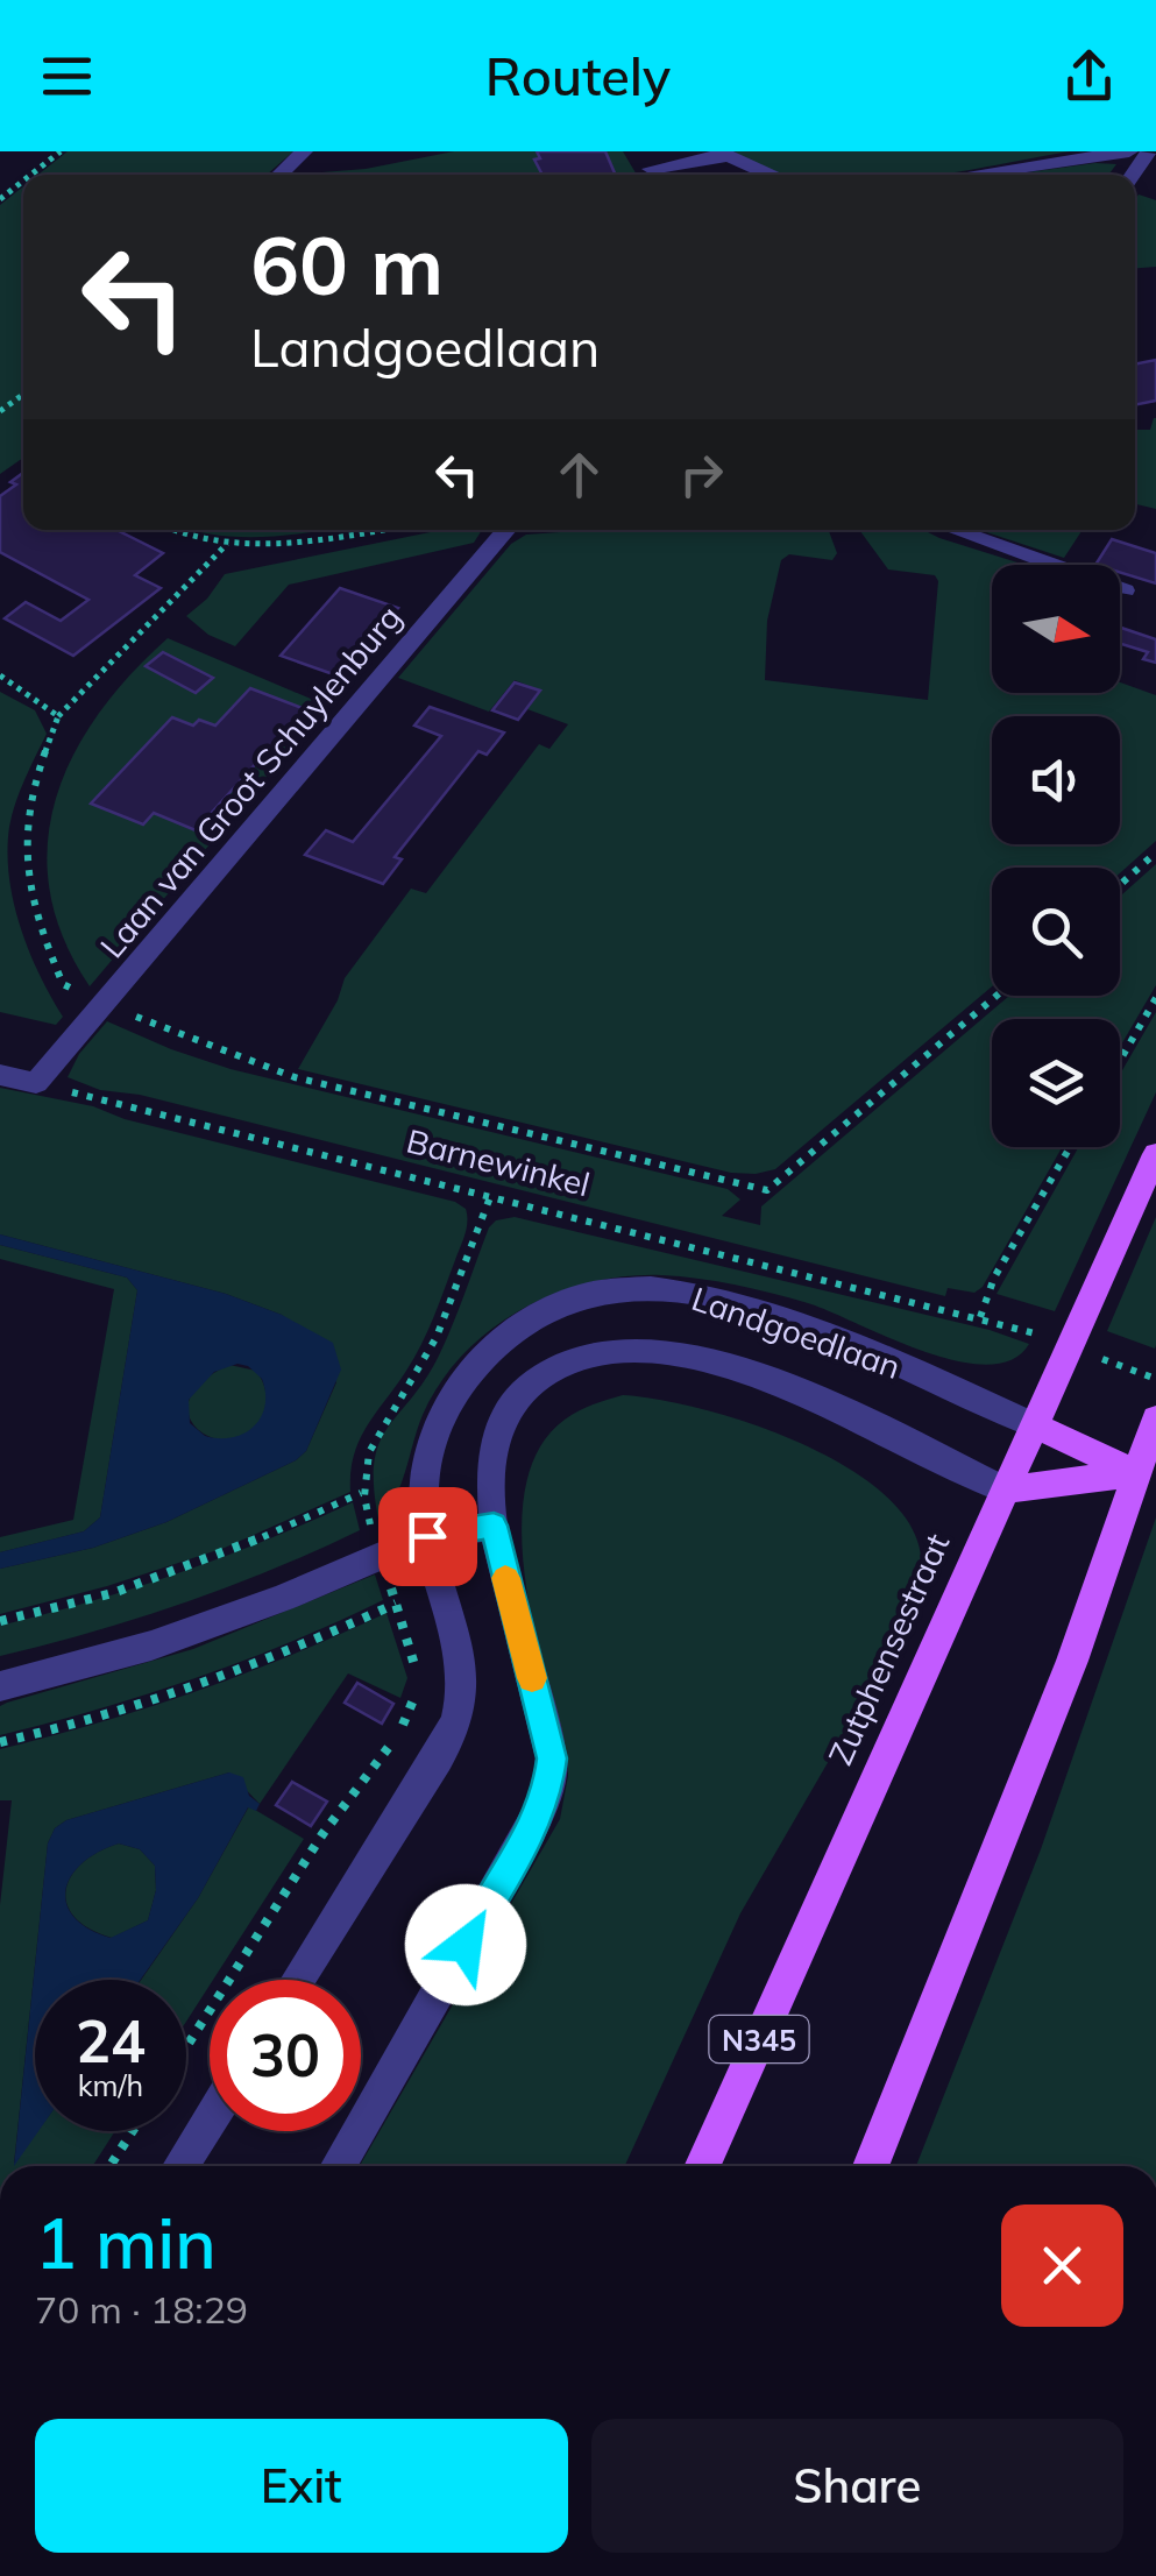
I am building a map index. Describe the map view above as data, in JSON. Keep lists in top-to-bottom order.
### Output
{
  "streets": {
    "main road": ["Zutphensestraat", "N345"],
    "street": ["Laan van Groot Schuylenburg", "Landgoedlaan"],
    "path": ["Barnewinkel"]
  },
  "crossings": [
    ["Laan van Groot Schuylenburg", "Barnewinkel"],
    ["Landgoedlaan", "Zutphensestraat"]
  ],
  "north": "right",
  "page": {
    "header": "Routely",
    "turn": ["60 m", "Landgoedlaan"],
    "speed": "24 km/h",
    "limit": "30",
    "heading": ["1 min", "70 m · 18:29"],
    "buttons": ["Exit", "Share"]
  }
}
